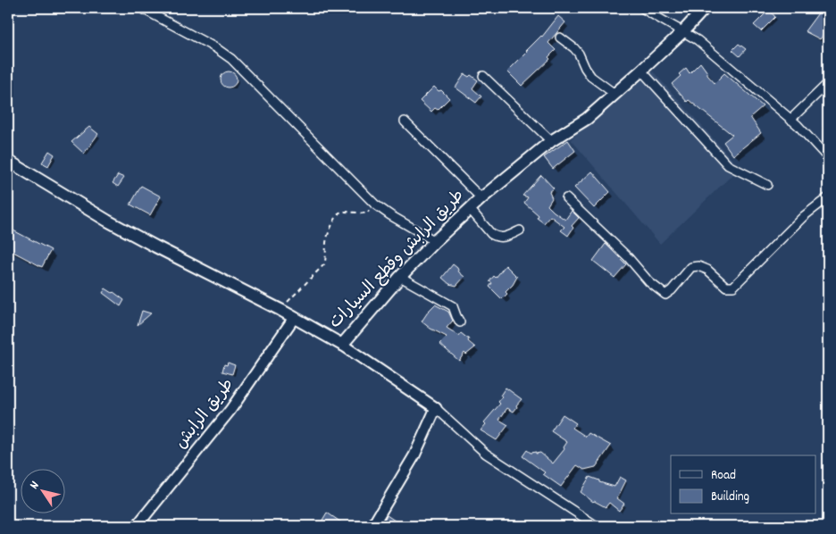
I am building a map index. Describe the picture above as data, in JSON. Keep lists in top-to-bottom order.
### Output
{
  "streets": {
    "main road": ["طريق الرابش وقطع السيارات"],
    "street": ["طريق الرابش"]
  },
  "crossings": [
    ["طريق الرابش وقطع السيارات", "طريق الرابش"]
  ],
  "legend": ["Road", "Building"],
  "north": "top left"
}
